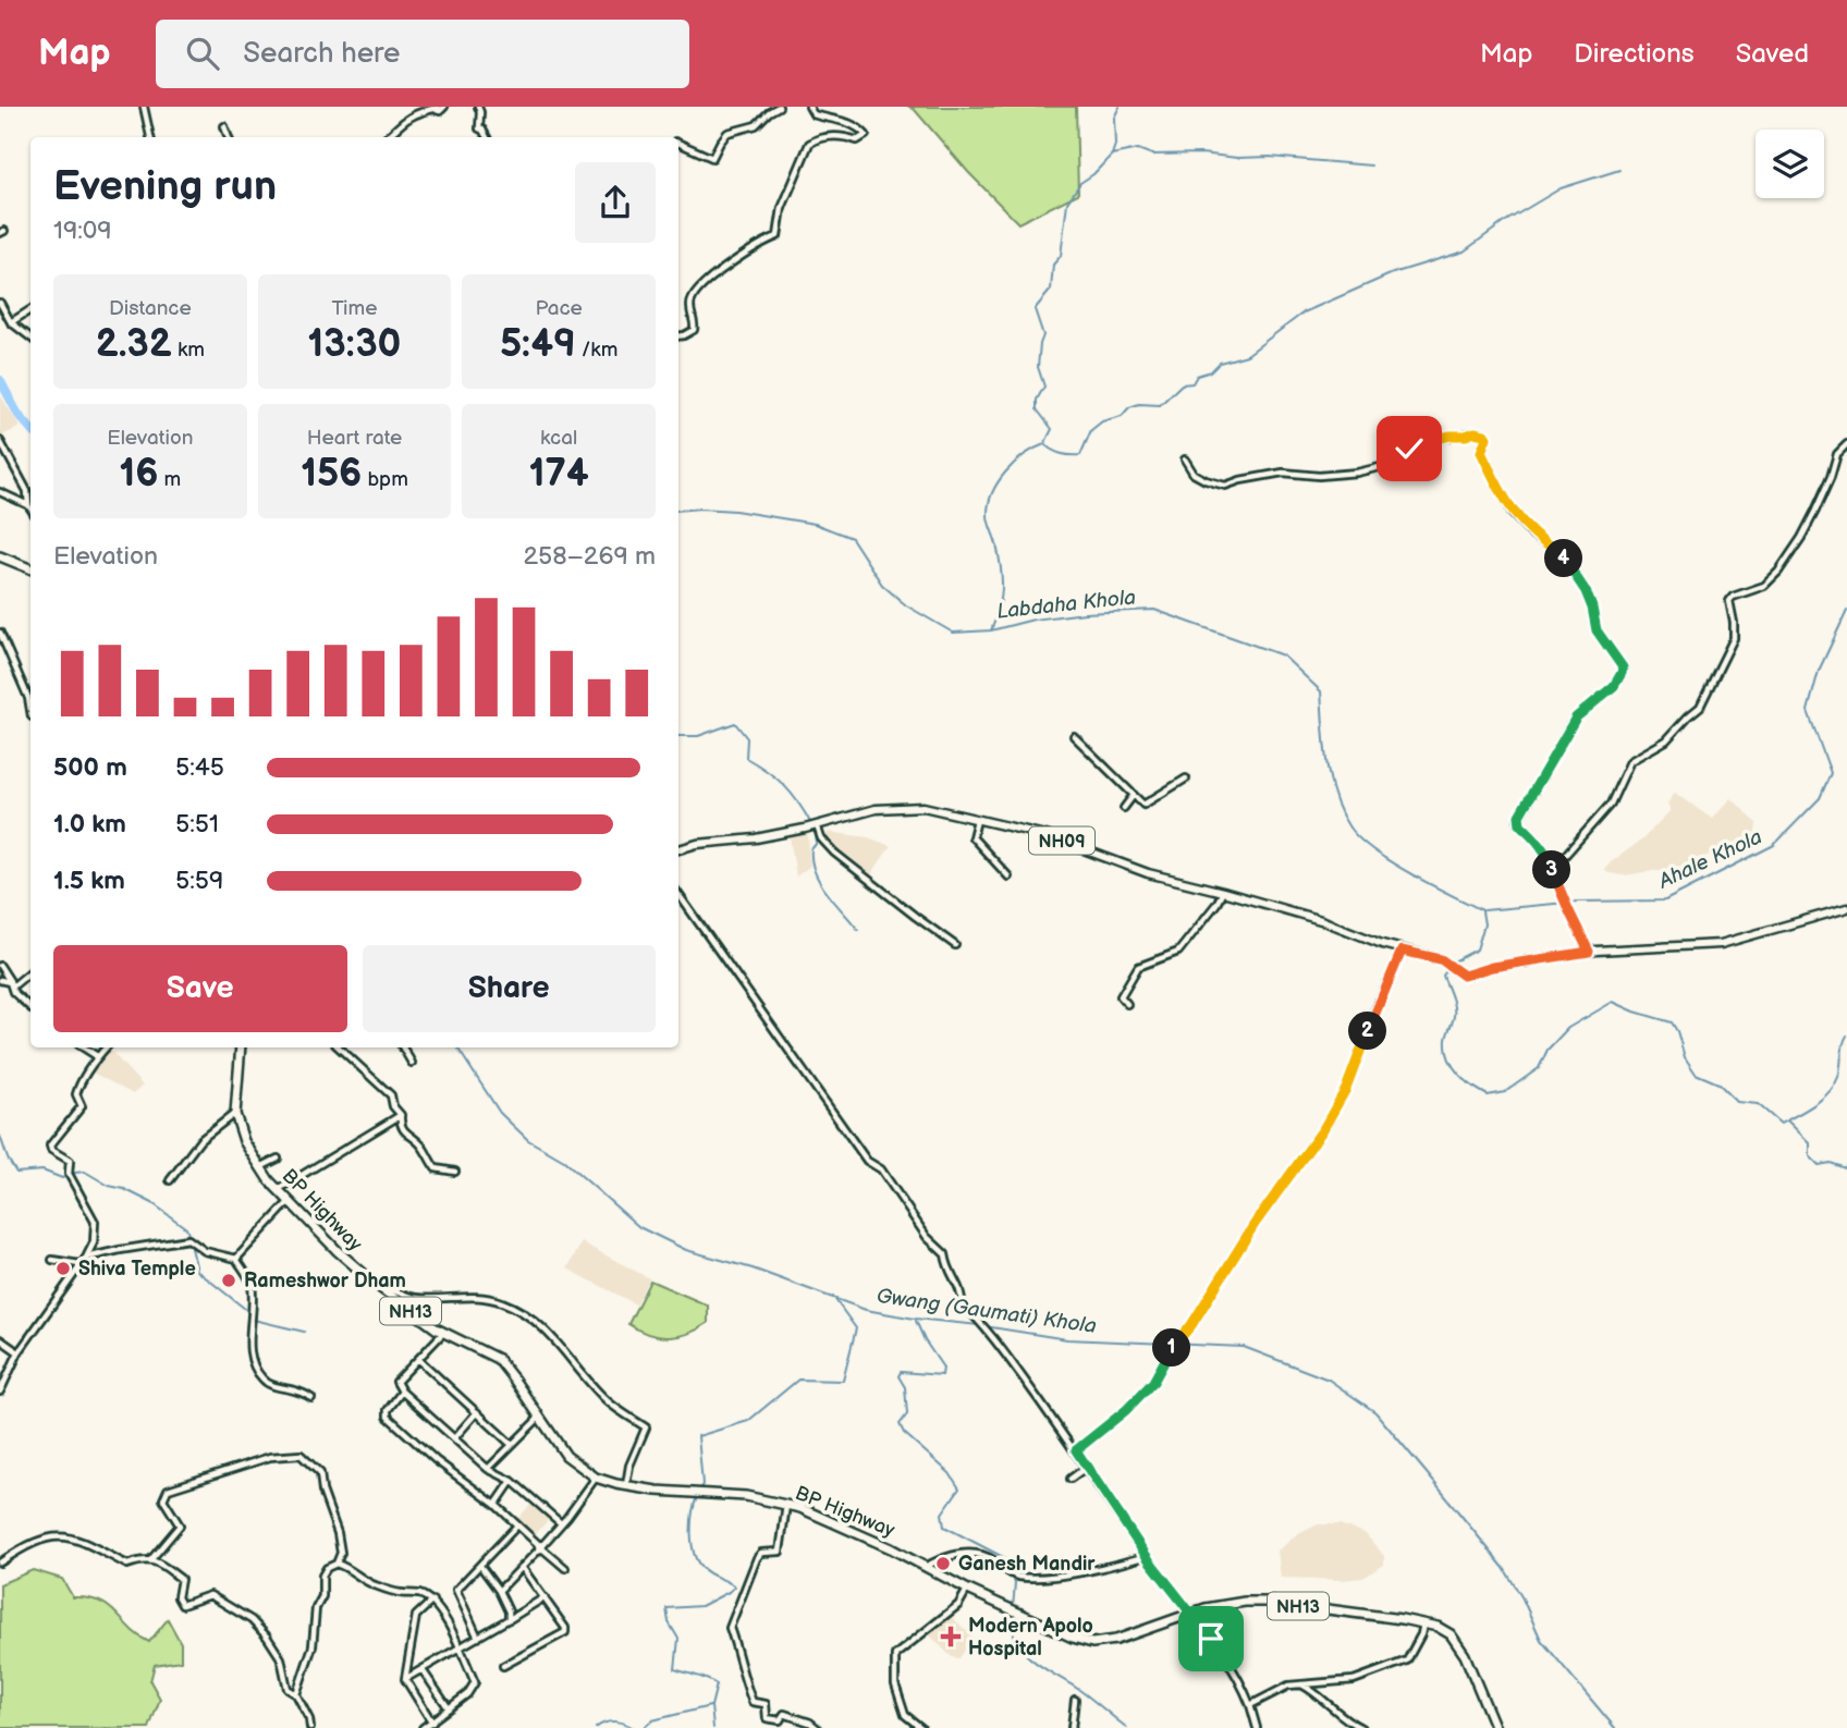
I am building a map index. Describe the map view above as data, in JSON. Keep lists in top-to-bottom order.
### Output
{
  "streets": {
    "highway": ["BP Highway", "NH13"],
    "main road": ["NH09"]
  },
  "water": ["Labdaha Khola", "Ahale Khola", "Gwang (Gaumati) Khola"],
  "places": {
    "other": ["Shiva Temple", "Rameshwor Dham", "Ganesh Mandir"],
    "health": ["Modern Apolo Hospital"]
  },
  "page": {
    "header": "Map",
    "search": "Search here",
    "nav": ["Map", "Directions", "Saved"],
    "heading": ["Evening run", "19:09"],
    "stats": [
      ["Distance", "2.32 km"],
      ["Time", "13:30"],
      ["Pace", "5:49 /km"],
      ["Elevation", "16 m"],
      ["Heart rate", "156 bpm"],
      ["kcal", "174"]
    ],
    "chart": ["Elevation", "258–269 m"],
    "pins": [
      "4",
      "3",
      "2",
      "1"
    ],
    "list": [
      {
        "name": "500 m",
        "note": "5:45"
      },
      {
        "name": "1.0 km",
        "note": "5:51"
      },
      {
        "name": "1.5 km",
        "note": "5:59"
      }
    ],
    "buttons": ["Save", "Share"]
  }
}
